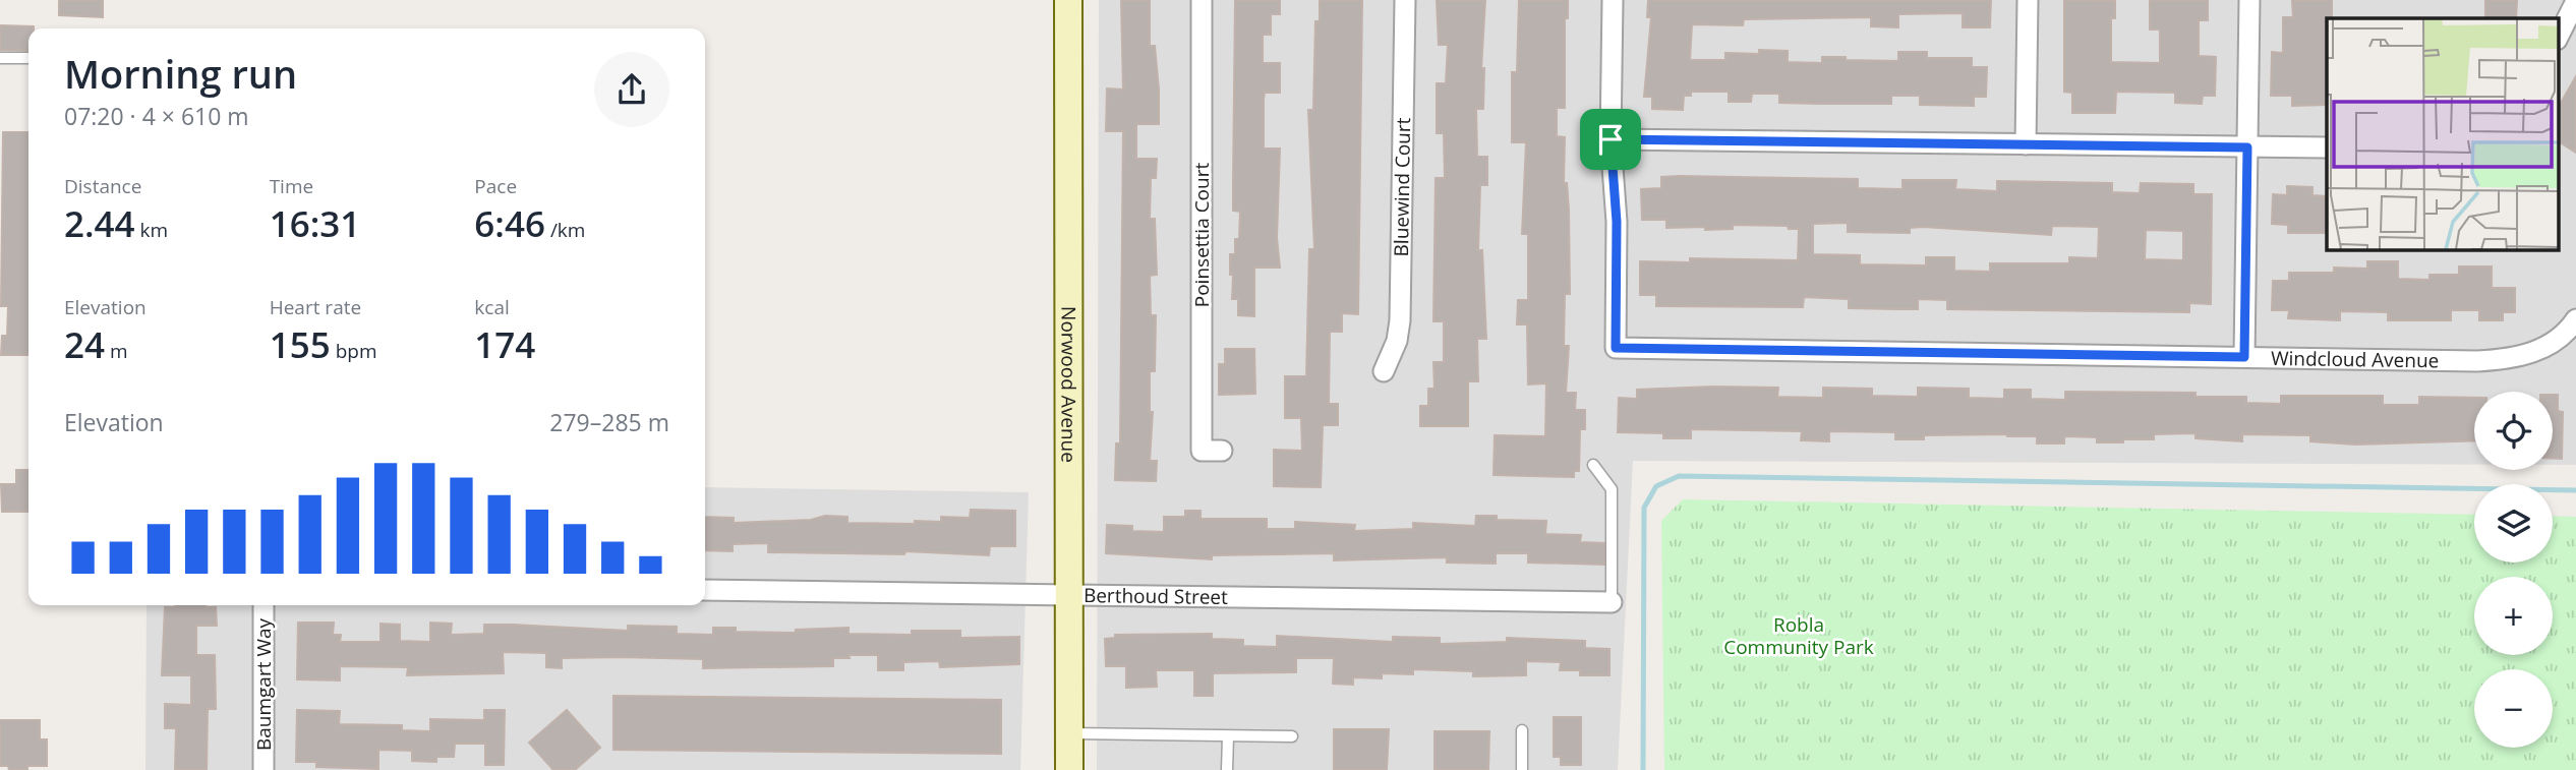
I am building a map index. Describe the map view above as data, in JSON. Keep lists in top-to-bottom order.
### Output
{
  "streets": {
    "main road": ["Norwood Avenue"],
    "street": [
      "Bluewind Court",
      "Poinsettia Court",
      "Windcloud Avenue",
      "Berthoud Street",
      "Baumgart Way"
    ]
  },
  "crossings": [
    ["Norwood Avenue", "Berthoud Street"]
  ],
  "parks": ["Robla Community Park"],
  "page": {
    "heading": ["Morning run", "07:20 · 4 × 610 m"],
    "stats": [
      ["Distance", "2.44 km"],
      ["Time", "16:31"],
      ["Pace", "6:46 /km"],
      ["Elevation", "24 m"],
      ["Heart rate", "155 bpm"],
      ["kcal", "174"]
    ],
    "map_buttons": ["+", "−"],
    "chart": ["Elevation", "279–285 m"]
  }
}
